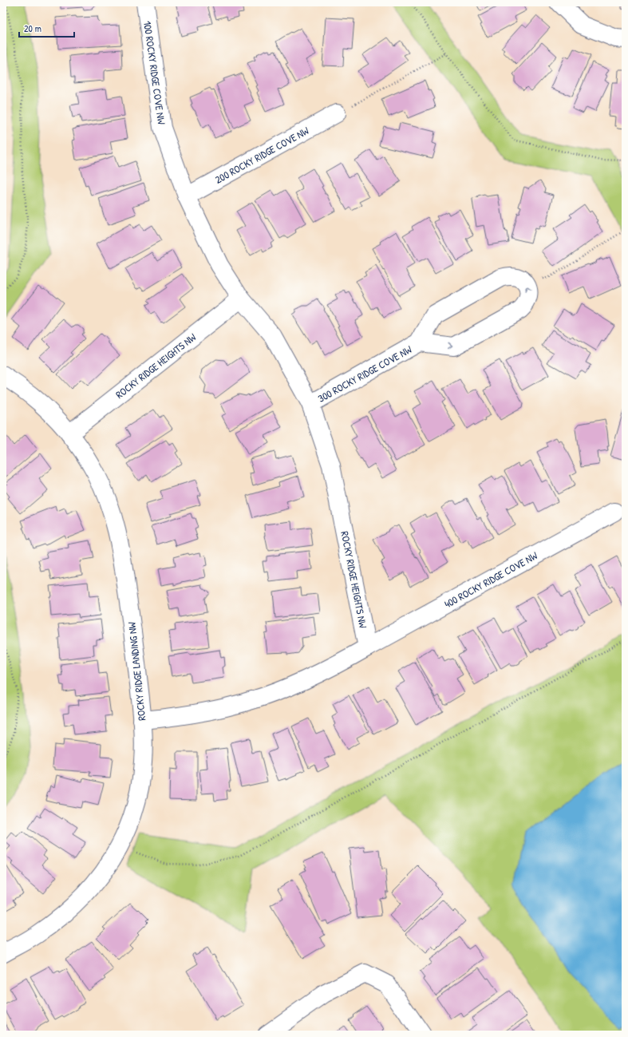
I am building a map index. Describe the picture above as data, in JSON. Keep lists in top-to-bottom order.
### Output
{
  "streets": {
    "street": [
      "100 ROCKY RIDGE COVE NW",
      "200 ROCKY RIDGE COVE NW",
      "ROCKY RIDGE HEIGHTS NW",
      "300 ROCKY RIDGE COVE NW",
      "400 ROCKY RIDGE COVE NW",
      "ROCKY RIDGE LANDING NW"
    ]
  },
  "crossings": [
    ["100 ROCKY RIDGE COVE NW", "200 ROCKY RIDGE COVE NW"],
    ["100 ROCKY RIDGE COVE NW", "ROCKY RIDGE HEIGHTS NW"],
    ["200 ROCKY RIDGE COVE NW", "ROCKY RIDGE HEIGHTS NW"],
    ["ROCKY RIDGE HEIGHTS NW", "300 ROCKY RIDGE COVE NW"],
    ["ROCKY RIDGE HEIGHTS NW", "400 ROCKY RIDGE COVE NW"],
    ["ROCKY RIDGE HEIGHTS NW", "ROCKY RIDGE LANDING NW"]
  ],
  "scale_bar": "20 m"
}
